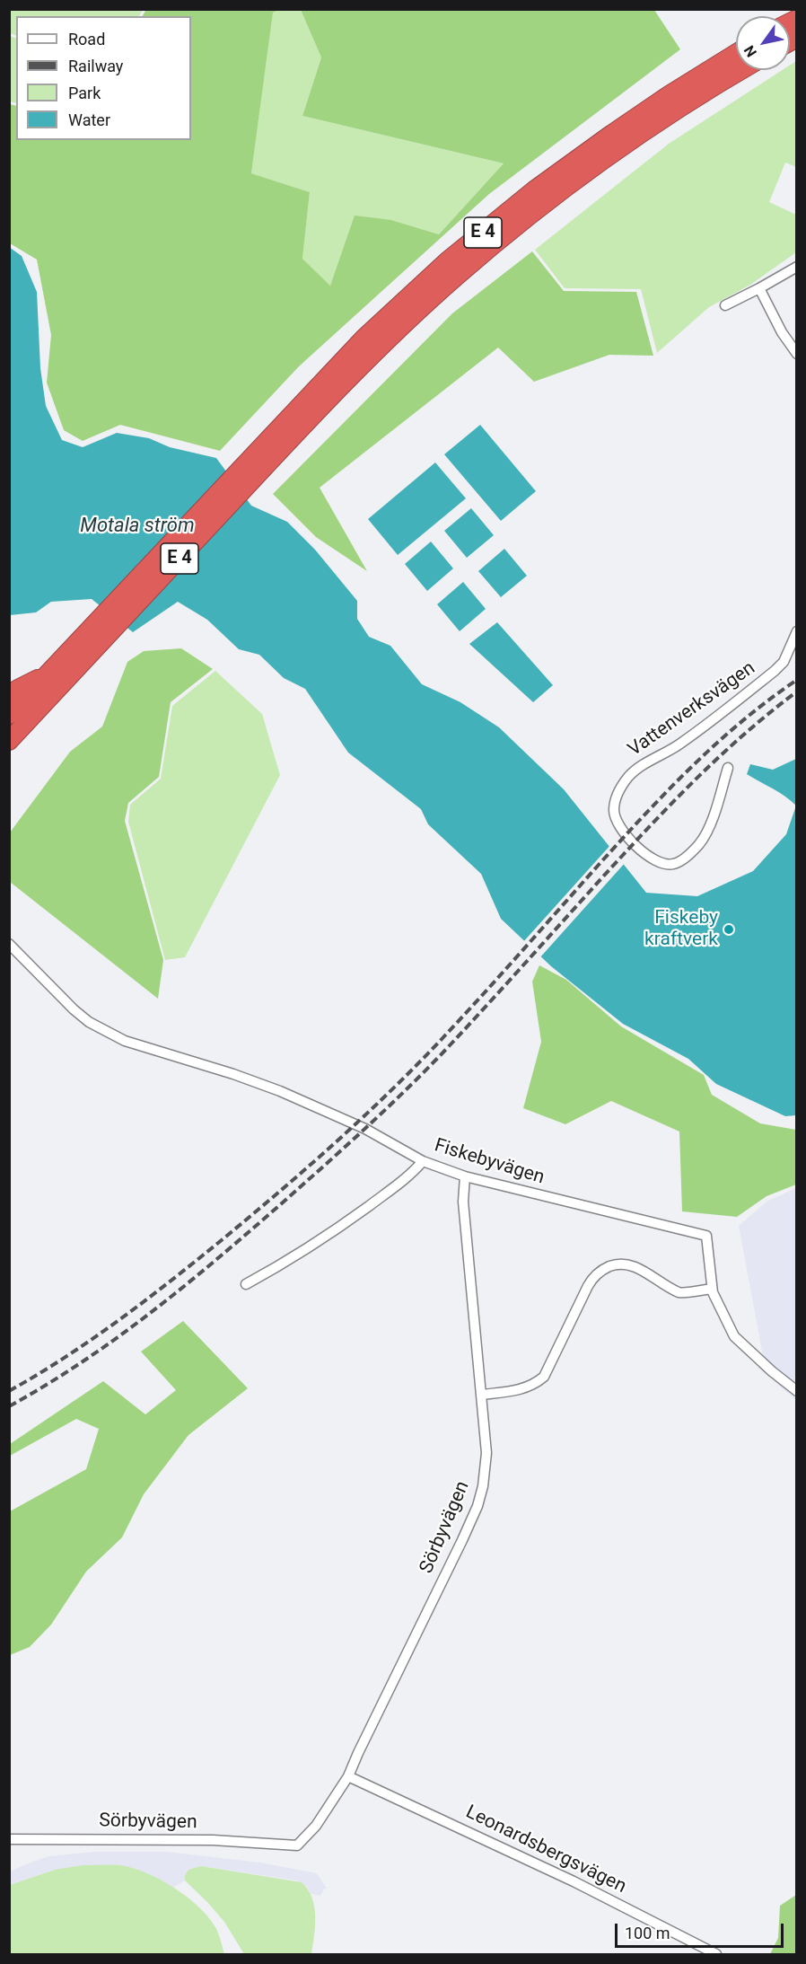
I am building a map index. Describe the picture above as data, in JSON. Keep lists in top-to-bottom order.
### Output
{
  "streets": {
    "highway": ["E 4"],
    "street": [
      "Vattenverksvägen",
      "Fiskebyvägen",
      "Sörbyvägen",
      "Leonardsbergsvägen"
    ]
  },
  "crossings": [
    ["Fiskebyvägen", "Sörbyvägen"],
    ["Sörbyvägen", "Leonardsbergsvägen"]
  ],
  "water": ["Motala ström"],
  "places": ["Fiskeby kraftverk"],
  "legend": [
    "Road",
    "Railway",
    "Park",
    "Water"
  ],
  "scale_bar": "100 m",
  "north": "bottom left"
}
